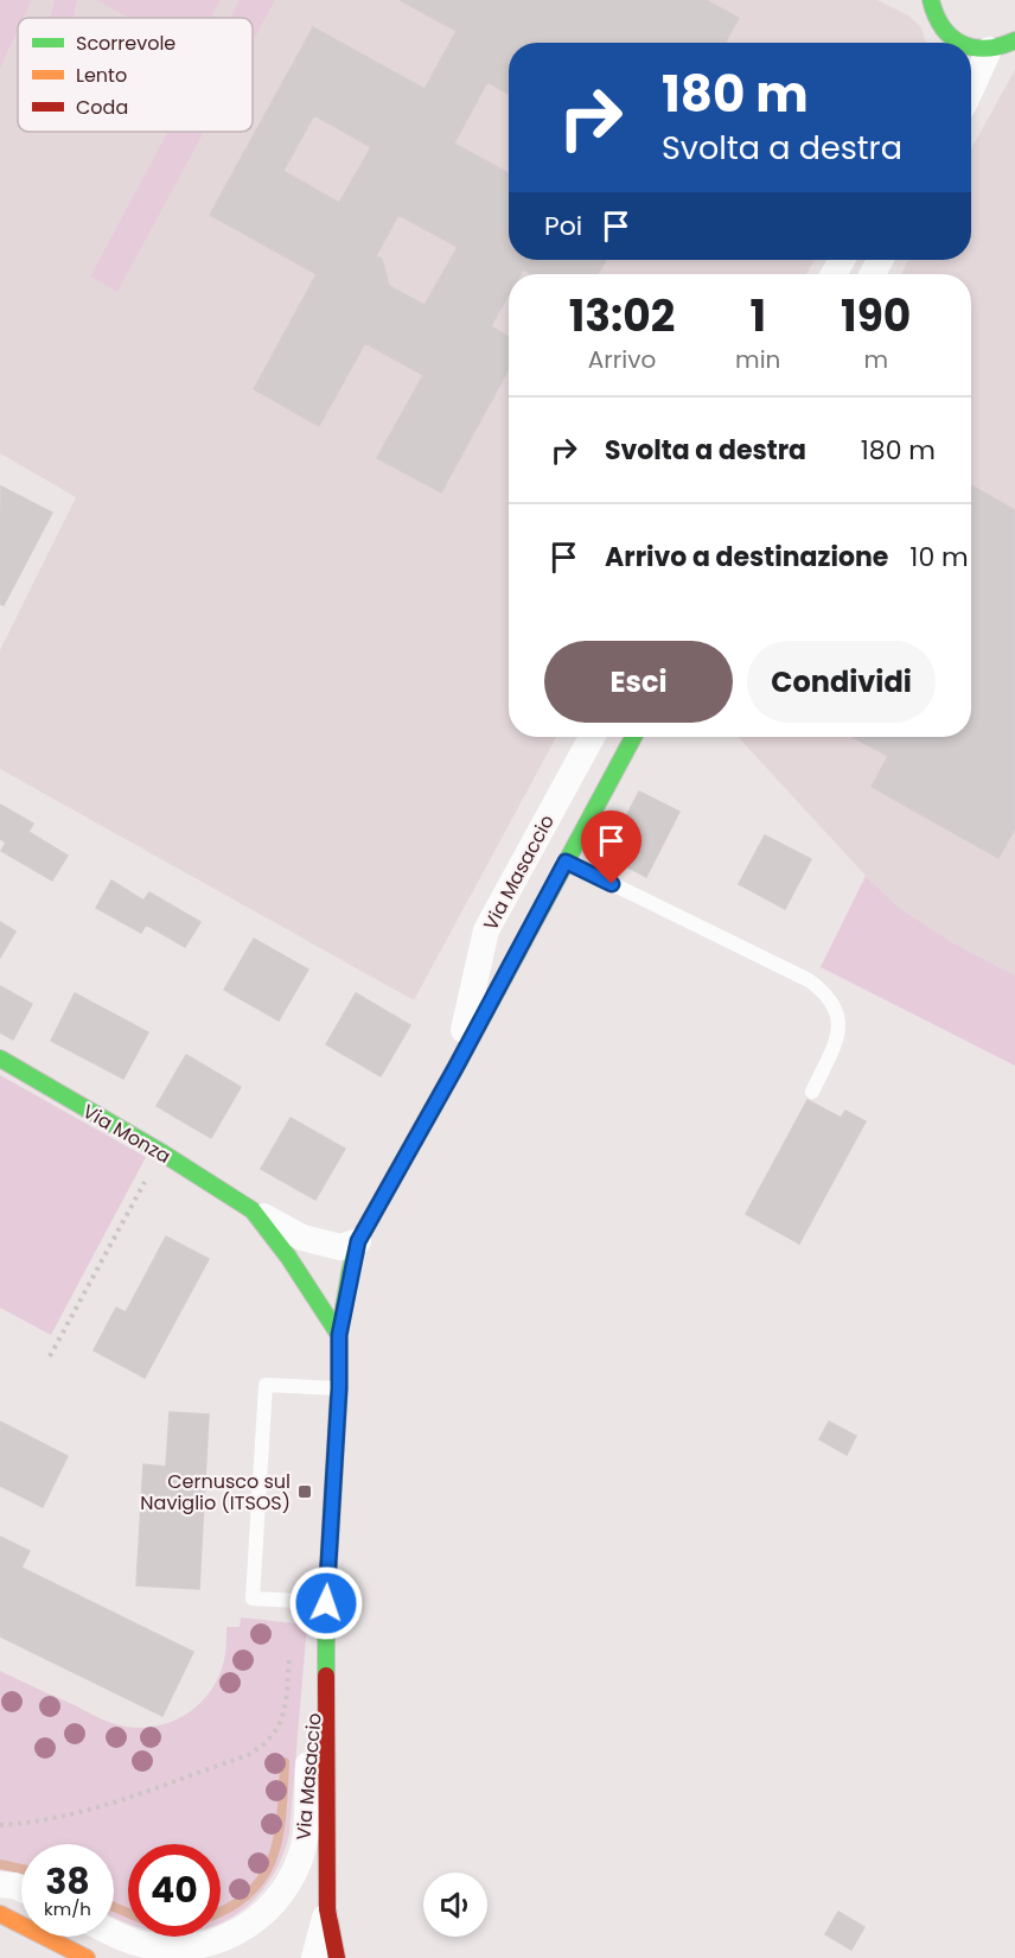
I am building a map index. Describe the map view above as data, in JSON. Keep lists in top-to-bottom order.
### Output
{
  "streets": {
    "street": ["Via Masaccio", "Via Monza"]
  },
  "crossings": [
    ["Via Masaccio", "Via Monza"]
  ],
  "places": {
    "transit": ["Cernusco sul Naviglio (ITSOS)"]
  },
  "legend": ["Scorrevole", "Lento", "Coda"],
  "page": {
    "turn": ["180 m", "Svolta a destra"],
    "then": "Poi",
    "eta": [
      "13:02",
      "Arrivo",
      "1",
      "min",
      "190",
      "m"
    ],
    "list": [
      {
        "name": "Svolta a destra",
        "value": "180 m"
      },
      {
        "name": "Arrivo a destinazione",
        "value": "10 m"
      }
    ],
    "buttons": ["Esci", "Condividi"],
    "speed": "38 km/h",
    "limit": "40"
  }
}
